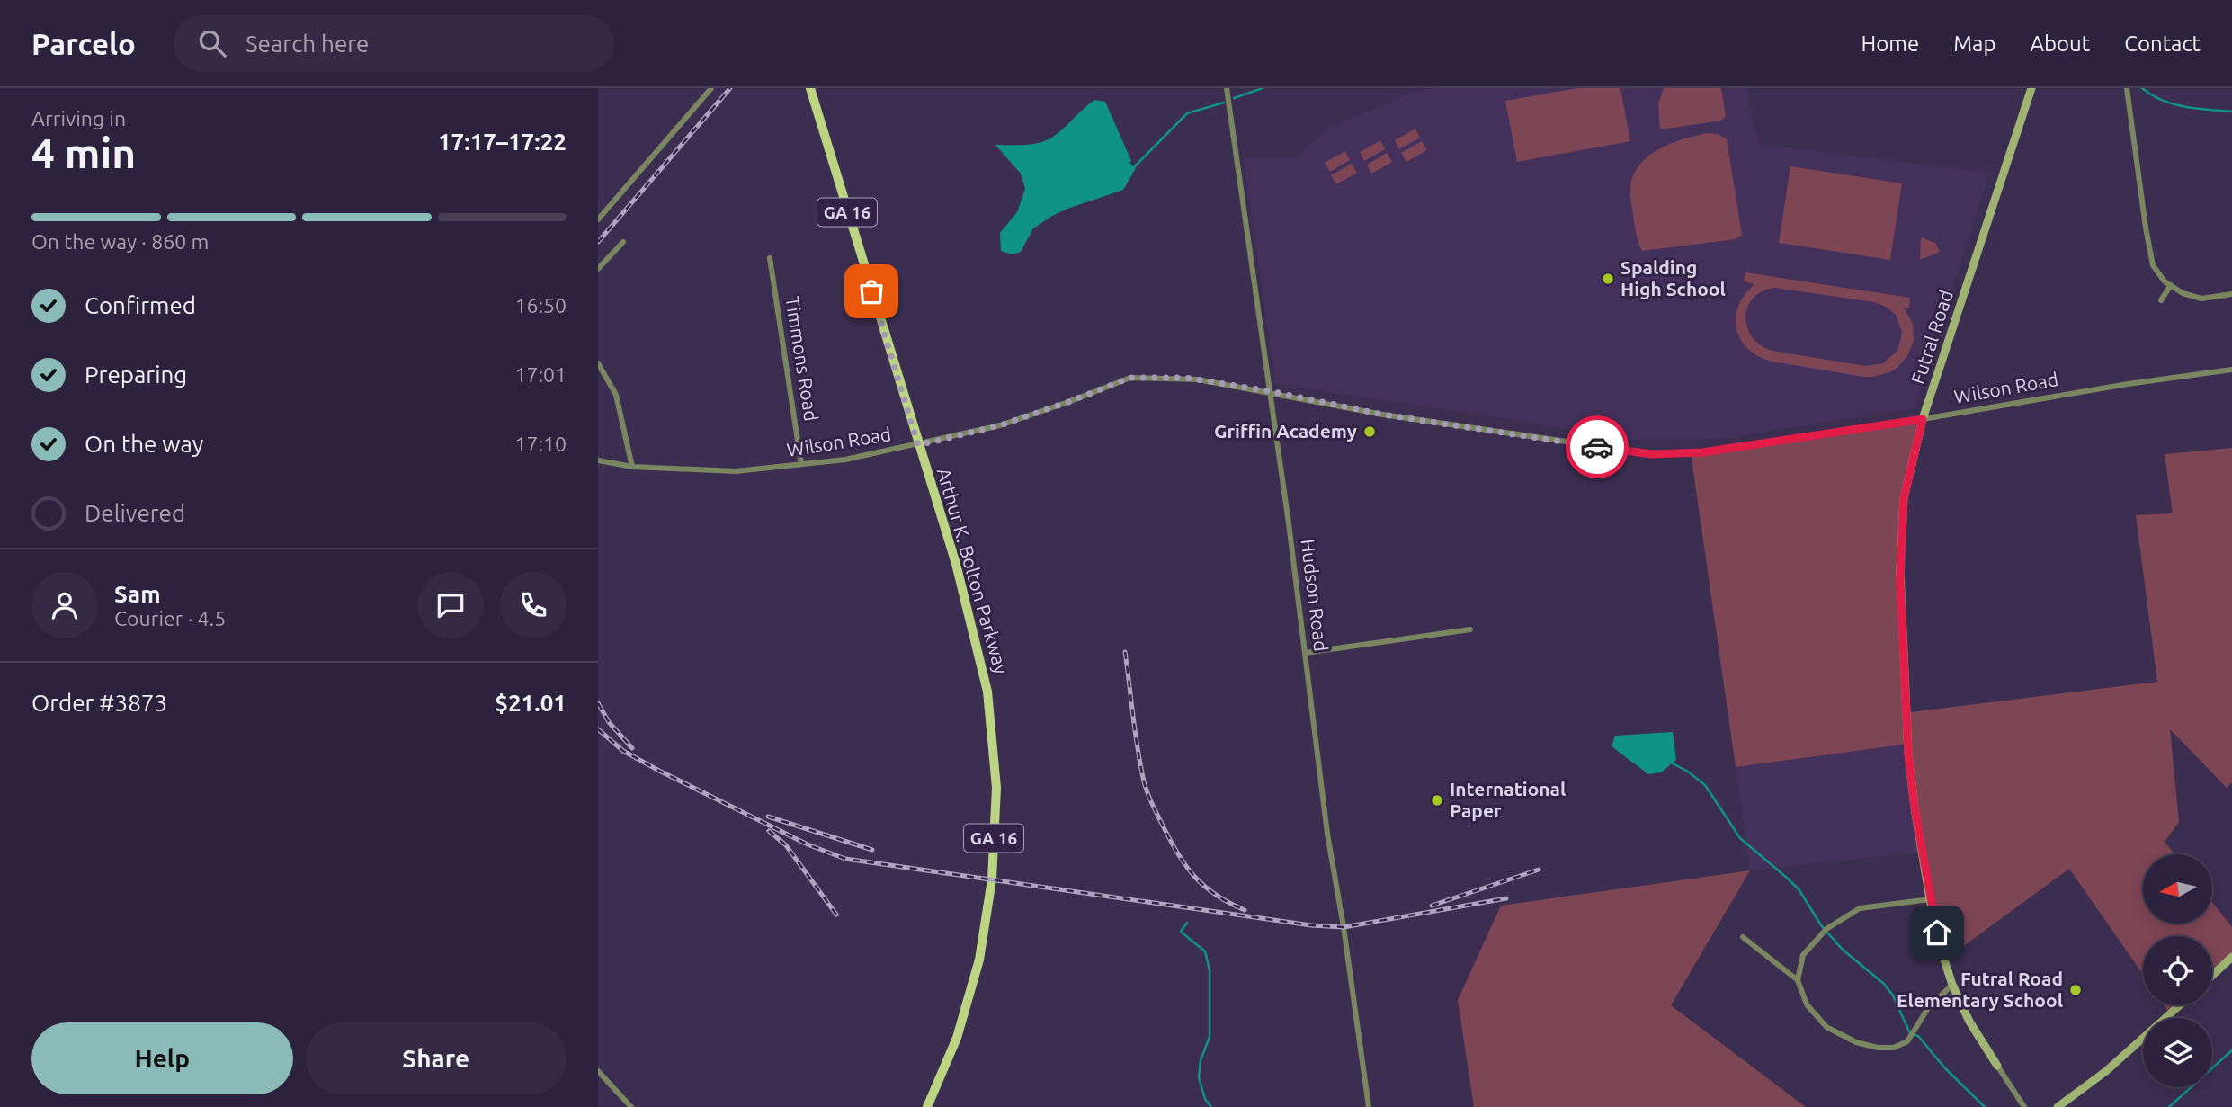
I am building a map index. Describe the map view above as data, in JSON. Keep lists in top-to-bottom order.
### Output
{
  "streets": {
    "main road": ["GA 16", "Arthur K. Bolton Parkway"],
    "street": [
      "Futral Road",
      "Timmons Road",
      "Wilson Road",
      "Hudson Road"
    ]
  },
  "crossings": [
    ["Futral Road", "Wilson Road"],
    ["Timmons Road", "Wilson Road"],
    ["Wilson Road", "Arthur K. Bolton Parkway"],
    ["Wilson Road", "Hudson Road"]
  ],
  "places": [
    "Spalding High School",
    "Griffin Academy",
    "International Paper",
    "Futral Road Elementary School"
  ],
  "north": "left",
  "page": {
    "header": "Parcelo",
    "search": "Search here",
    "nav": [
      "Home",
      "Map",
      "About",
      "Contact"
    ],
    "heading": ["4 min", "Arriving in", "17:17–17:22"],
    "panel": [
      "Sam",
      "Courier · 4.5",
      "Order #3873",
      "$21.01"
    ],
    "bar": "On the way · 860 m",
    "list": [
      ["Confirmed", "16:50"],
      ["Preparing", "17:01"],
      ["On the way", "17:10"],
      "Delivered"
    ],
    "buttons": ["Help", "Share"]
  }
}
